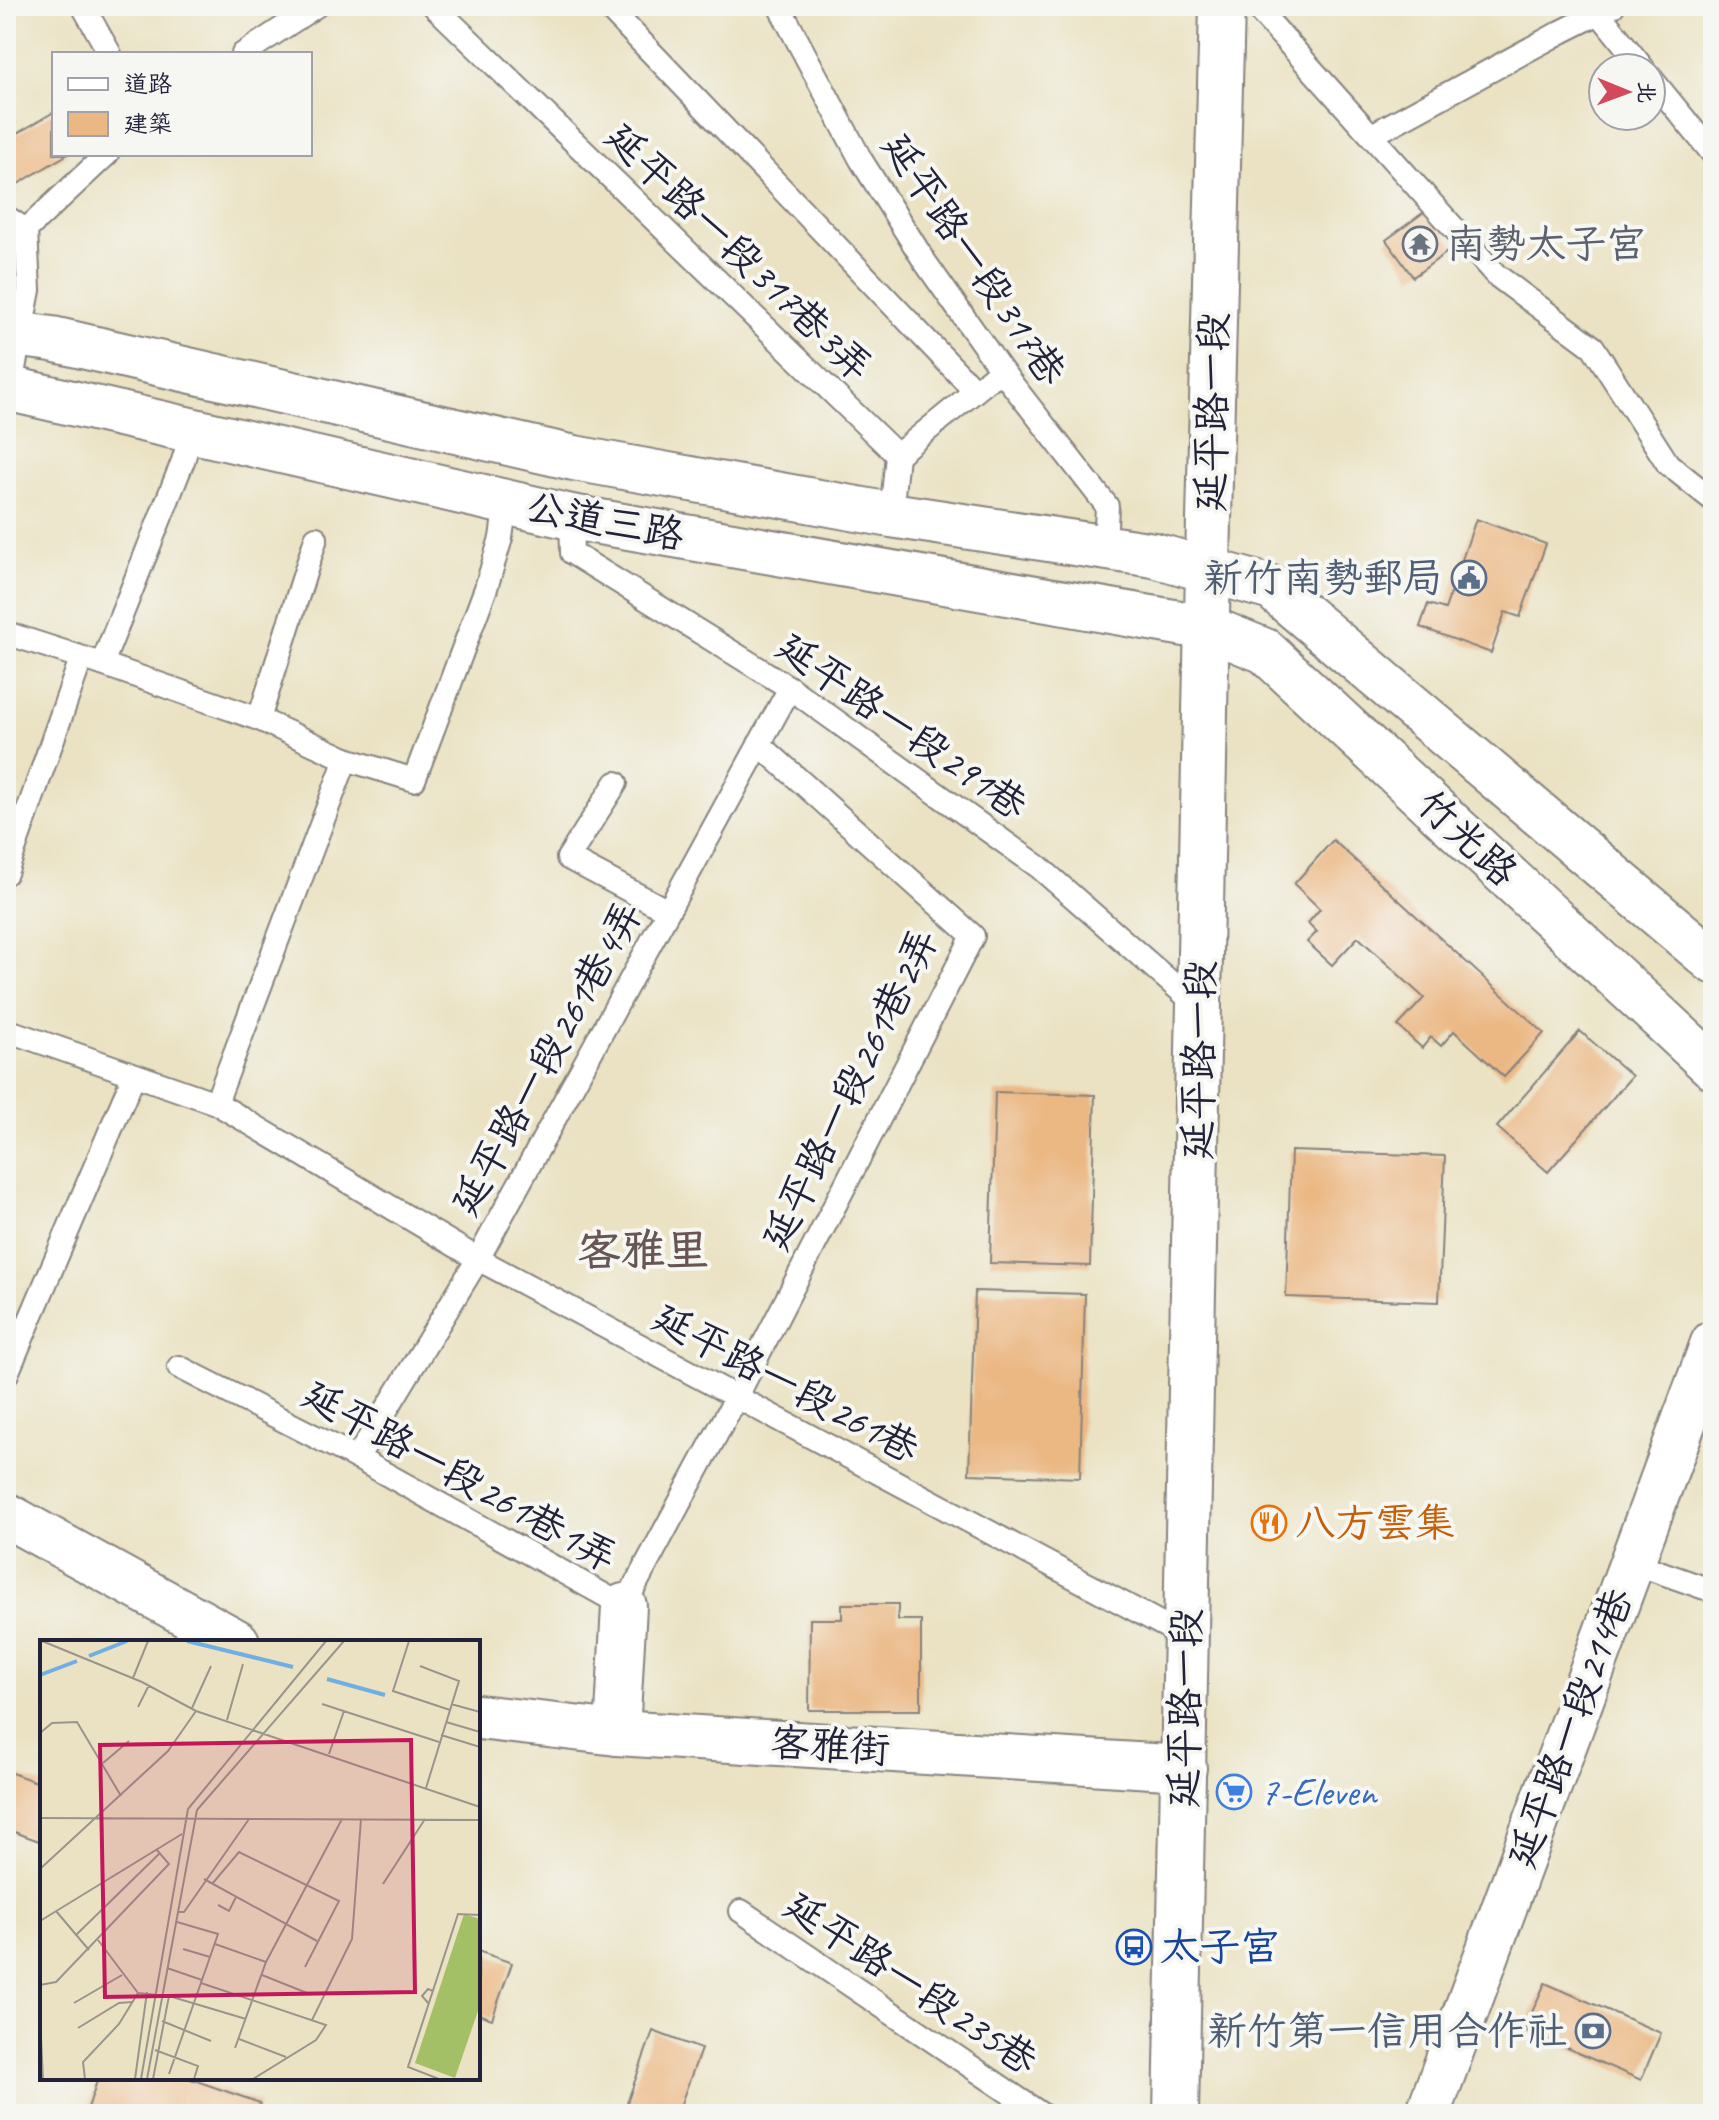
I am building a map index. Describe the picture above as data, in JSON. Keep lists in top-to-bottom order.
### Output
{
  "streets": {
    "street": [
      "延平路一段",
      "公道三路",
      "竹光路",
      "延平路一段214巷",
      "客雅街"
    ],
    "lane": [
      "延平路一段317巷3弄",
      "延平路一段317巷",
      "延平路一段291巷",
      "延平路一段261巷4弄",
      "延平路一段261巷2弄",
      "延平路一段261巷",
      "延平路一段261巷1弄",
      "延平路一段235巷"
    ]
  },
  "crossings": [
    ["延平路一段317巷", "公道三路"],
    ["延平路一段", "公道三路"],
    ["延平路一段", "延平路一段291巷"],
    ["延平路一段", "竹光路"],
    ["延平路一段", "延平路一段261巷"],
    ["延平路一段", "客雅街"],
    ["公道三路", "延平路一段291巷"],
    ["公道三路", "竹光路"],
    ["延平路一段291巷", "延平路一段261巷4弄"],
    ["延平路一段261巷4弄", "延平路一段261巷2弄"],
    ["延平路一段261巷4弄", "延平路一段261巷"],
    ["延平路一段261巷4弄", "延平路一段261巷1弄"],
    ["延平路一段261巷2弄", "延平路一段261巷"],
    ["延平路一段261巷2弄", "延平路一段261巷1弄"],
    ["延平路一段261巷", "延平路一段261巷1弄"]
  ],
  "districts": ["客雅里"],
  "places": {
    "temple": ["南勢太子宮"],
    "public building": ["新竹南勢郵局"],
    "restaurant": ["八方雲集"],
    "supermarket": ["7-Eleven"],
    "bus stop": ["太子宮"],
    "bank": ["新竹第一信用合作社"]
  },
  "legend": ["道路", "建築"],
  "north": "right"
}
